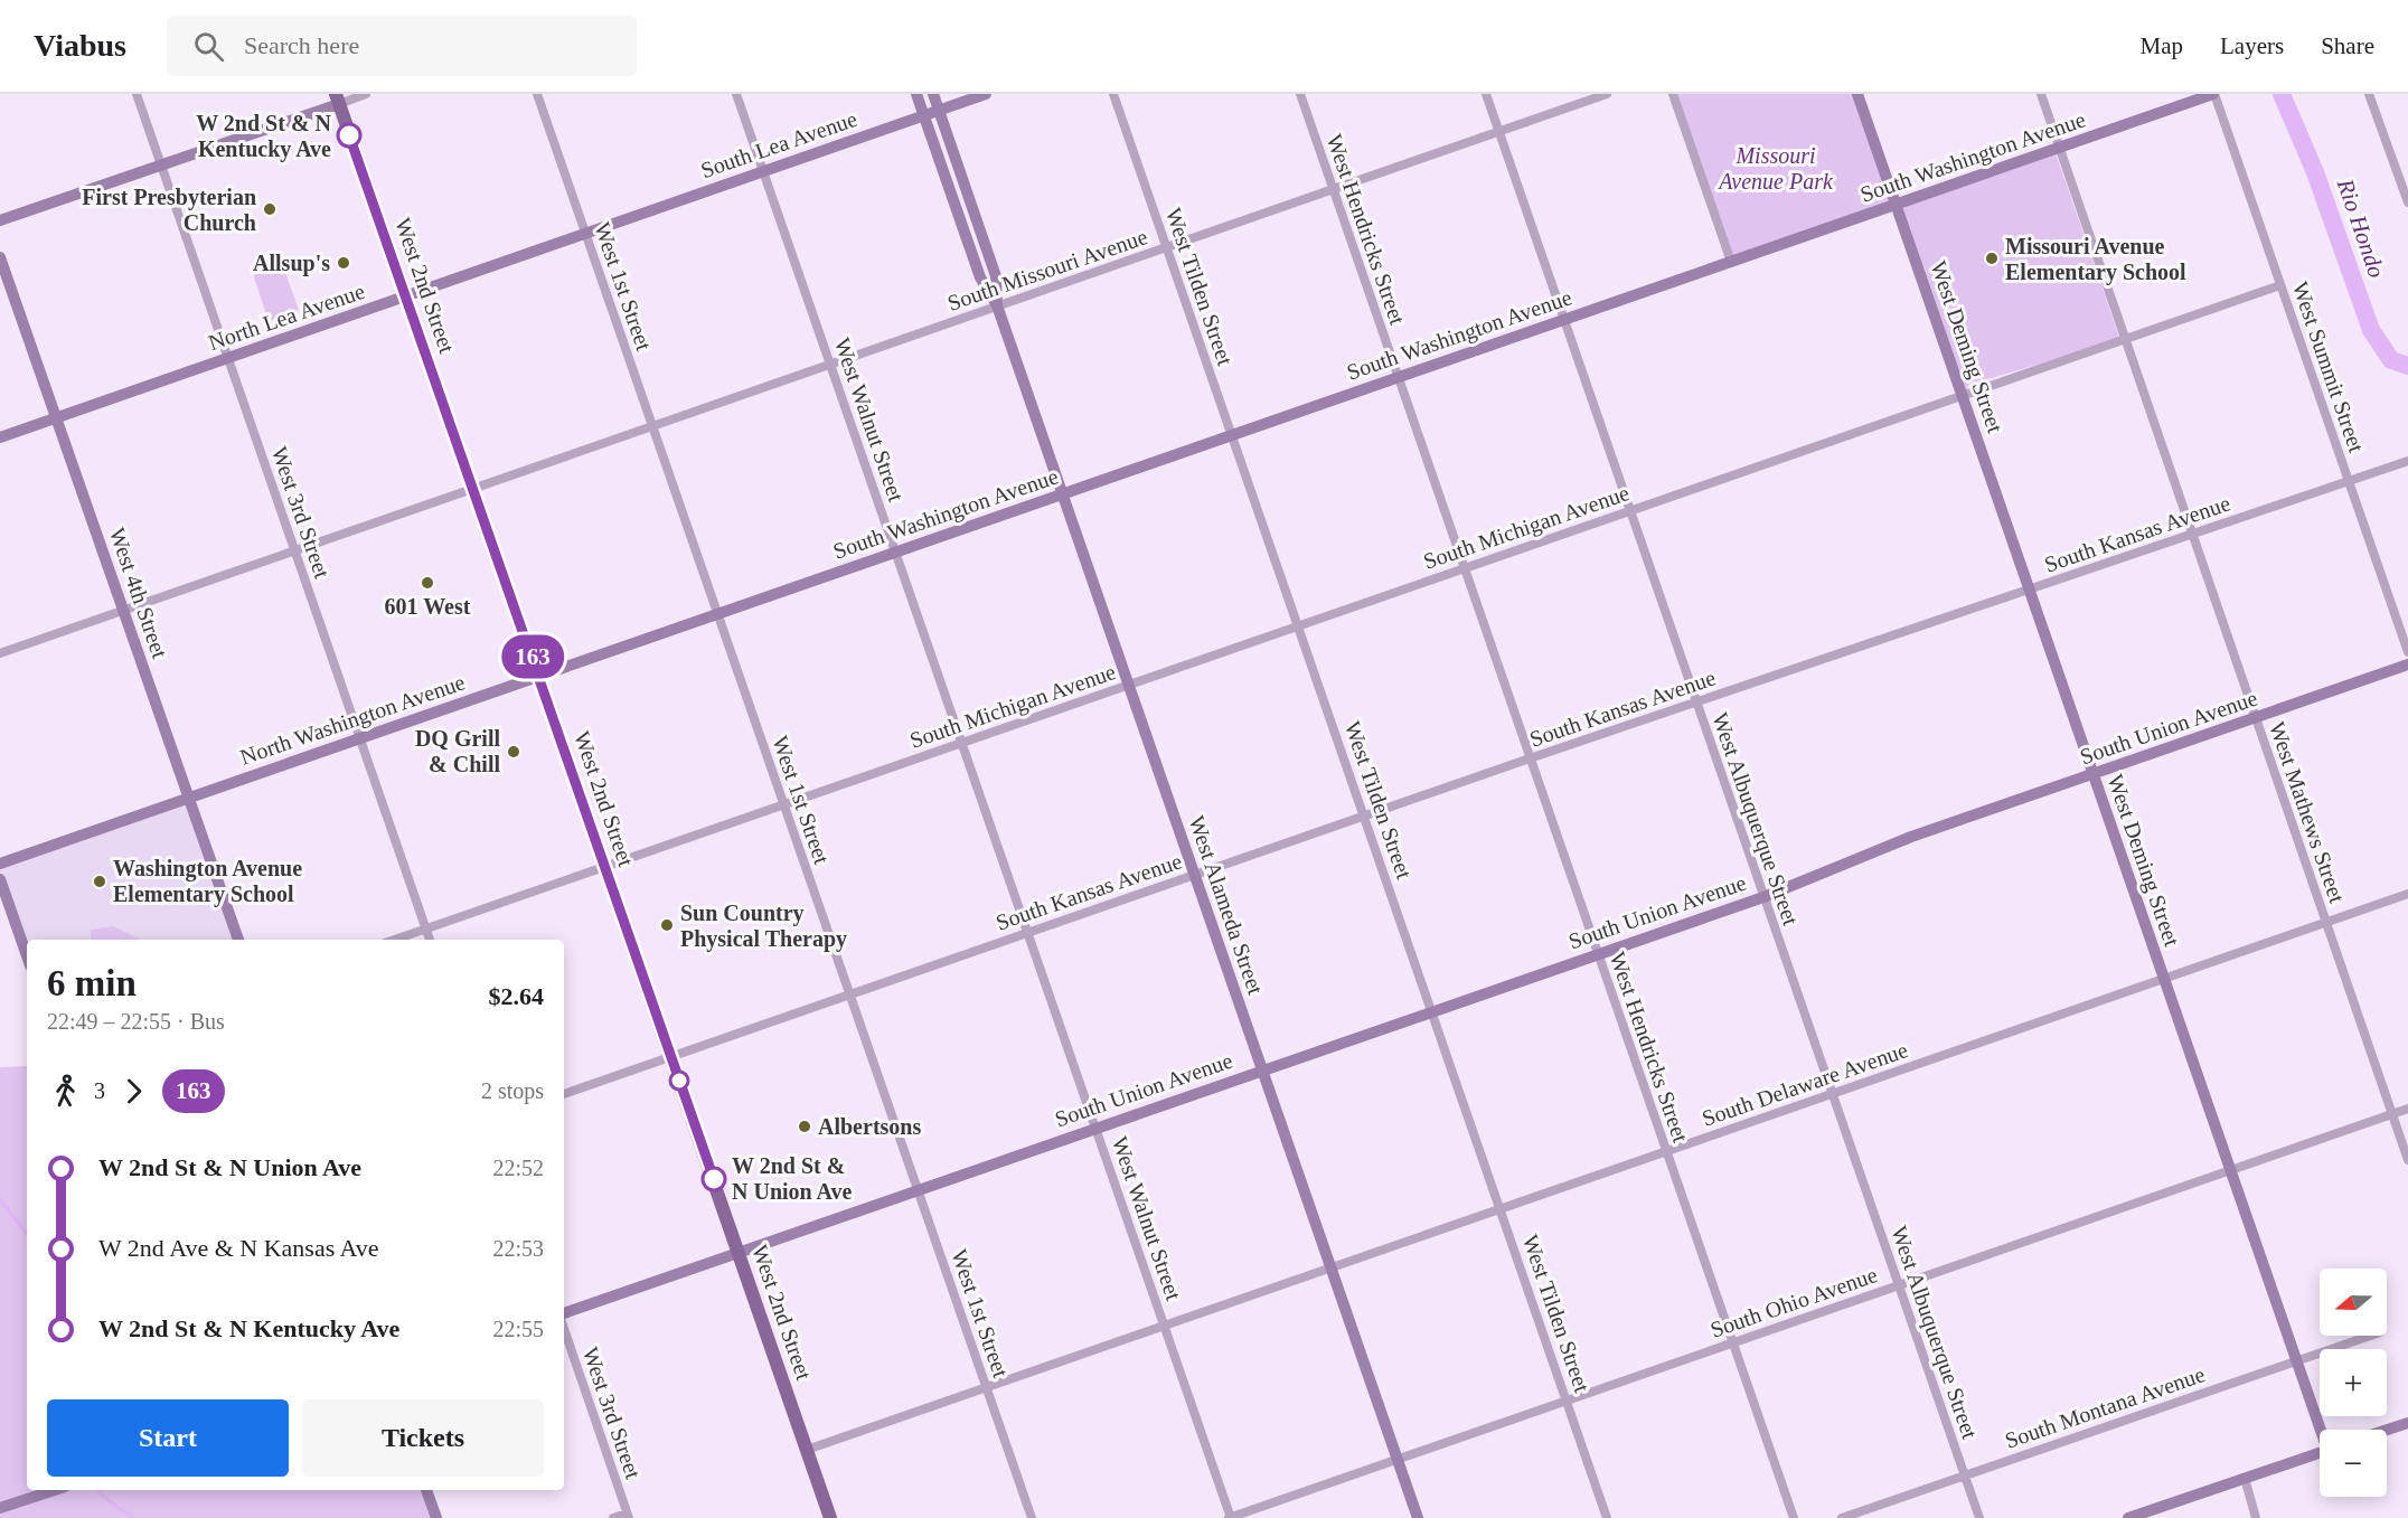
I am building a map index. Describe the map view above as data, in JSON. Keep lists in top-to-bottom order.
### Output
{
  "streets": {
    "main road": ["West 2nd Street"],
    "street": [
      "South Lea Avenue",
      "South Washington Avenue",
      "West Hendricks Street",
      "South Missouri Avenue",
      "West 1st Street",
      "West Tilden Street",
      "North Lea Avenue",
      "West Deming Street",
      "West Summit Street",
      "West Walnut Street",
      "West 3rd Street",
      "South Michigan Avenue",
      "South Kansas Avenue",
      "West 4th Street",
      "North Washington Avenue",
      "South Union Avenue",
      "West Mathews Street",
      "West Albuquerque Street",
      "West Alameda Street",
      "South Delaware Avenue",
      "South Ohio Avenue",
      "South Montana Avenue"
    ]
  },
  "crossings": [
    ["South Lea Avenue", "West 1st Street"],
    ["South Lea Avenue", "North Lea Avenue"],
    ["South Lea Avenue", "West Walnut Street"],
    ["South Lea Avenue", "West Alameda Street"],
    ["South Washington Avenue", "West Hendricks Street"],
    ["South Washington Avenue", "West 1st Street"],
    ["South Washington Avenue", "West Tilden Street"],
    ["South Washington Avenue", "West Deming Street"],
    ["South Washington Avenue", "West Summit Street"],
    ["South Washington Avenue", "West Walnut Street"],
    ["South Washington Avenue", "North Washington Avenue"],
    ["South Washington Avenue", "West Mathews Street"],
    ["South Washington Avenue", "West Albuquerque Street"],
    ["South Washington Avenue", "West Alameda Street"],
    ["West Hendricks Street", "South Missouri Avenue"],
    ["West Hendricks Street", "South Michigan Avenue"],
    ["West Hendricks Street", "South Kansas Avenue"],
    ["West Hendricks Street", "South Union Avenue"],
    ["West Hendricks Street", "South Delaware Avenue"],
    ["West Hendricks Street", "South Ohio Avenue"],
    ["South Missouri Avenue", "West 2nd Street"],
    ["South Missouri Avenue", "West 1st Street"],
    ["South Missouri Avenue", "West Tilden Street"],
    ["South Missouri Avenue", "West Walnut Street"],
    ["South Missouri Avenue", "West 3rd Street"],
    ["South Missouri Avenue", "West 4th Street"],
    ["South Missouri Avenue", "West Albuquerque Street"],
    ["South Missouri Avenue", "West Alameda Street"],
    ["West 2nd Street", "North Lea Avenue"],
    ["West 2nd Street", "South Michigan Avenue"],
    ["West 2nd Street", "South Kansas Avenue"],
    ["West 2nd Street", "North Washington Avenue"],
    ["West 2nd Street", "South Union Avenue"],
    ["West 2nd Street", "South Delaware Avenue"],
    ["West 1st Street", "North Lea Avenue"],
    ["West 1st Street", "South Michigan Avenue"],
    ["West 1st Street", "South Kansas Avenue"],
    ["West 1st Street", "North Washington Avenue"],
    ["West 1st Street", "South Union Avenue"],
    ["West 1st Street", "South Delaware Avenue"],
    ["West Tilden Street", "South Michigan Avenue"],
    ["West Tilden Street", "South Kansas Avenue"],
    ["West Tilden Street", "South Union Avenue"],
    ["West Tilden Street", "South Delaware Avenue"],
    ["West Tilden Street", "South Ohio Avenue"],
    ["North Lea Avenue", "West 3rd Street"],
    ["North Lea Avenue", "West 4th Street"],
    ["West Deming Street", "South Michigan Avenue"],
    ["West Deming Street", "South Kansas Avenue"],
    ["West Deming Street", "South Union Avenue"],
    ["West Deming Street", "South Delaware Avenue"],
    ["West Deming Street", "South Ohio Avenue"],
    ["West Deming Street", "South Montana Avenue"],
    ["West Summit Street", "South Michigan Avenue"],
    ["West Summit Street", "South Kansas Avenue"],
    ["West Walnut Street", "South Michigan Avenue"],
    ["West Walnut Street", "South Kansas Avenue"],
    ["West Walnut Street", "South Union Avenue"],
    ["West Walnut Street", "South Delaware Avenue"],
    ["West Walnut Street", "South Ohio Avenue"],
    ["West 3rd Street", "South Michigan Avenue"],
    ["West 3rd Street", "North Washington Avenue"],
    ["South Michigan Avenue", "West Mathews Street"],
    ["South Michigan Avenue", "West Albuquerque Street"],
    ["South Michigan Avenue", "West Alameda Street"],
    ["South Kansas Avenue", "West Mathews Street"],
    ["South Kansas Avenue", "West Albuquerque Street"],
    ["South Kansas Avenue", "West Alameda Street"],
    ["West 4th Street", "North Washington Avenue"],
    ["South Union Avenue", "West Mathews Street"],
    ["South Union Avenue", "West Albuquerque Street"],
    ["South Union Avenue", "West Alameda Street"],
    ["West Mathews Street", "South Delaware Avenue"],
    ["West Mathews Street", "South Ohio Avenue"],
    ["West Albuquerque Street", "South Delaware Avenue"],
    ["West Albuquerque Street", "South Ohio Avenue"],
    ["West Albuquerque Street", "South Montana Avenue"],
    ["West Alameda Street", "South Delaware Avenue"],
    ["West Alameda Street", "South Ohio Avenue"]
  ],
  "water": ["Rio Hondo"],
  "parks": ["Missouri Avenue Park"],
  "places": [
    "W 2nd St & N Kentucky Ave",
    "First Presbyterian Church",
    "Missouri Avenue Elementary School",
    "Allsup's",
    "601 West",
    "DQ Grill & Chill",
    "Washington Avenue Elementary School",
    "Sun Country Physical Therapy",
    "Albertsons",
    "W 2nd St & N Union Ave"
  ],
  "lines": ["bus line 163"],
  "north": "left",
  "page": {
    "header": "Viabus",
    "search": "Search here",
    "nav": ["Map", "Layers", "Share"],
    "on_map": "163",
    "heading": ["6 min", "22:49 – 22:55 · Bus", "$2.64"],
    "legs": ["3", "163", "2 stops"],
    "list": [
      {
        "name": "W 2nd St & N Union Ave",
        "value": "22:52"
      },
      {
        "name": "W 2nd Ave & N Kansas Ave",
        "value": "22:53"
      },
      {
        "name": "W 2nd St & N Kentucky Ave",
        "value": "22:55"
      }
    ],
    "map_buttons": ["+", "−"],
    "buttons": ["Start", "Tickets"]
  }
}
